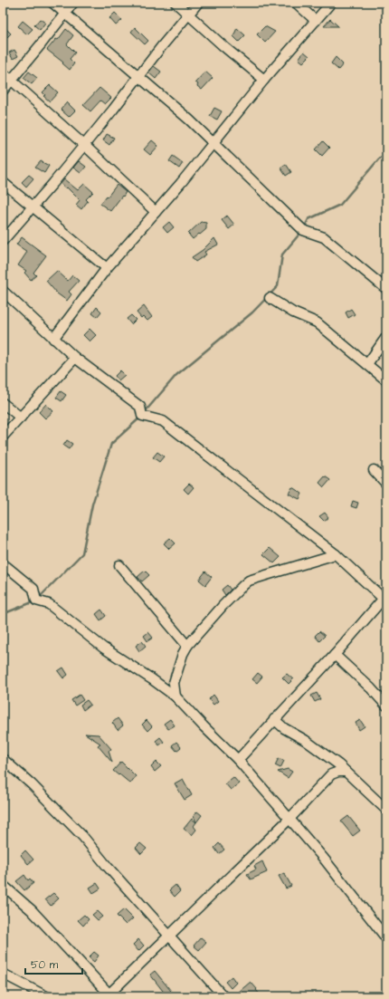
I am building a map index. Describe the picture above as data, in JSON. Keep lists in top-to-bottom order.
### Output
{
  "scale_bar": "50 m"
}
